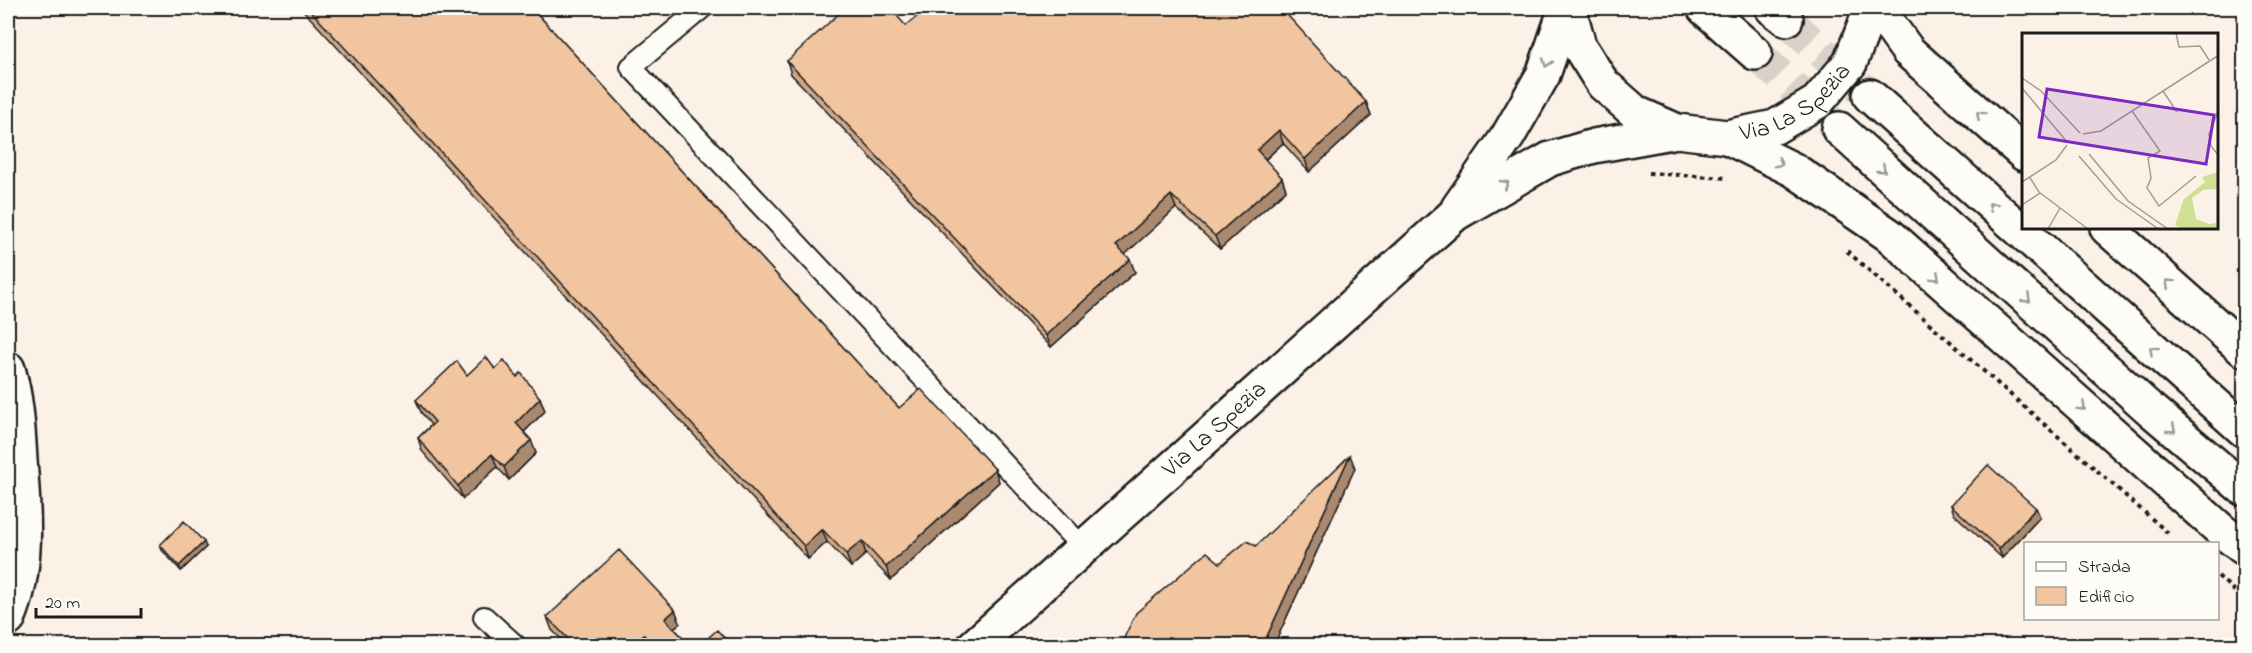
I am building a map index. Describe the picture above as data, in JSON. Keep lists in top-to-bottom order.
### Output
{
  "streets": {
    "main road": ["Via La Spezia"]
  },
  "legend": ["Strada", "Edificio"],
  "scale_bar": "20 m"
}
